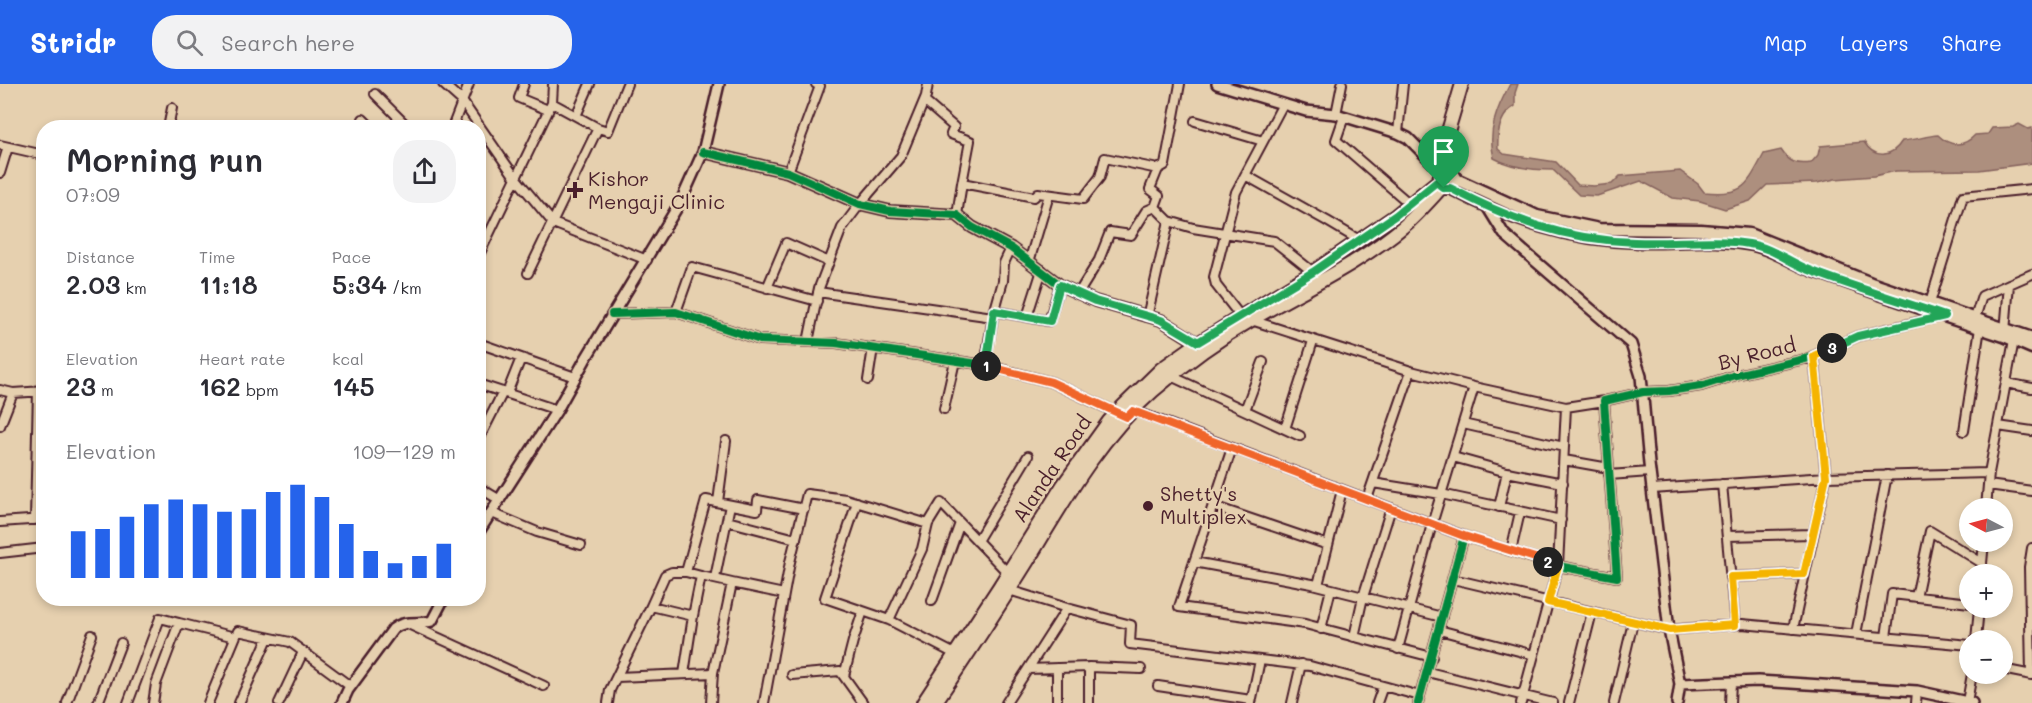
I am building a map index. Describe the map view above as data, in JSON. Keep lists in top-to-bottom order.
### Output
{
  "streets": {
    "main road": ["Alanda Road"],
    "street": ["By Road"]
  },
  "places": {
    "health": ["Kishor Mengaji Clinic"],
    "other": ["Shetty's Multiplex"]
  },
  "north": "left",
  "page": {
    "header": "Stridr",
    "search": "Search here",
    "nav": ["Map", "Layers", "Share"],
    "heading": ["Morning run", "07:09"],
    "stats": [
      ["Distance", "2.03 km"],
      ["Time", "11:18"],
      ["Pace", "5:34 /km"],
      ["Elevation", "23 m"],
      ["Heart rate", "162 bpm"],
      ["kcal", "145"]
    ],
    "pins": ["3", "1", "2"],
    "chart": ["Elevation", "109–129 m"],
    "map_buttons": ["+", "−"]
  }
}
